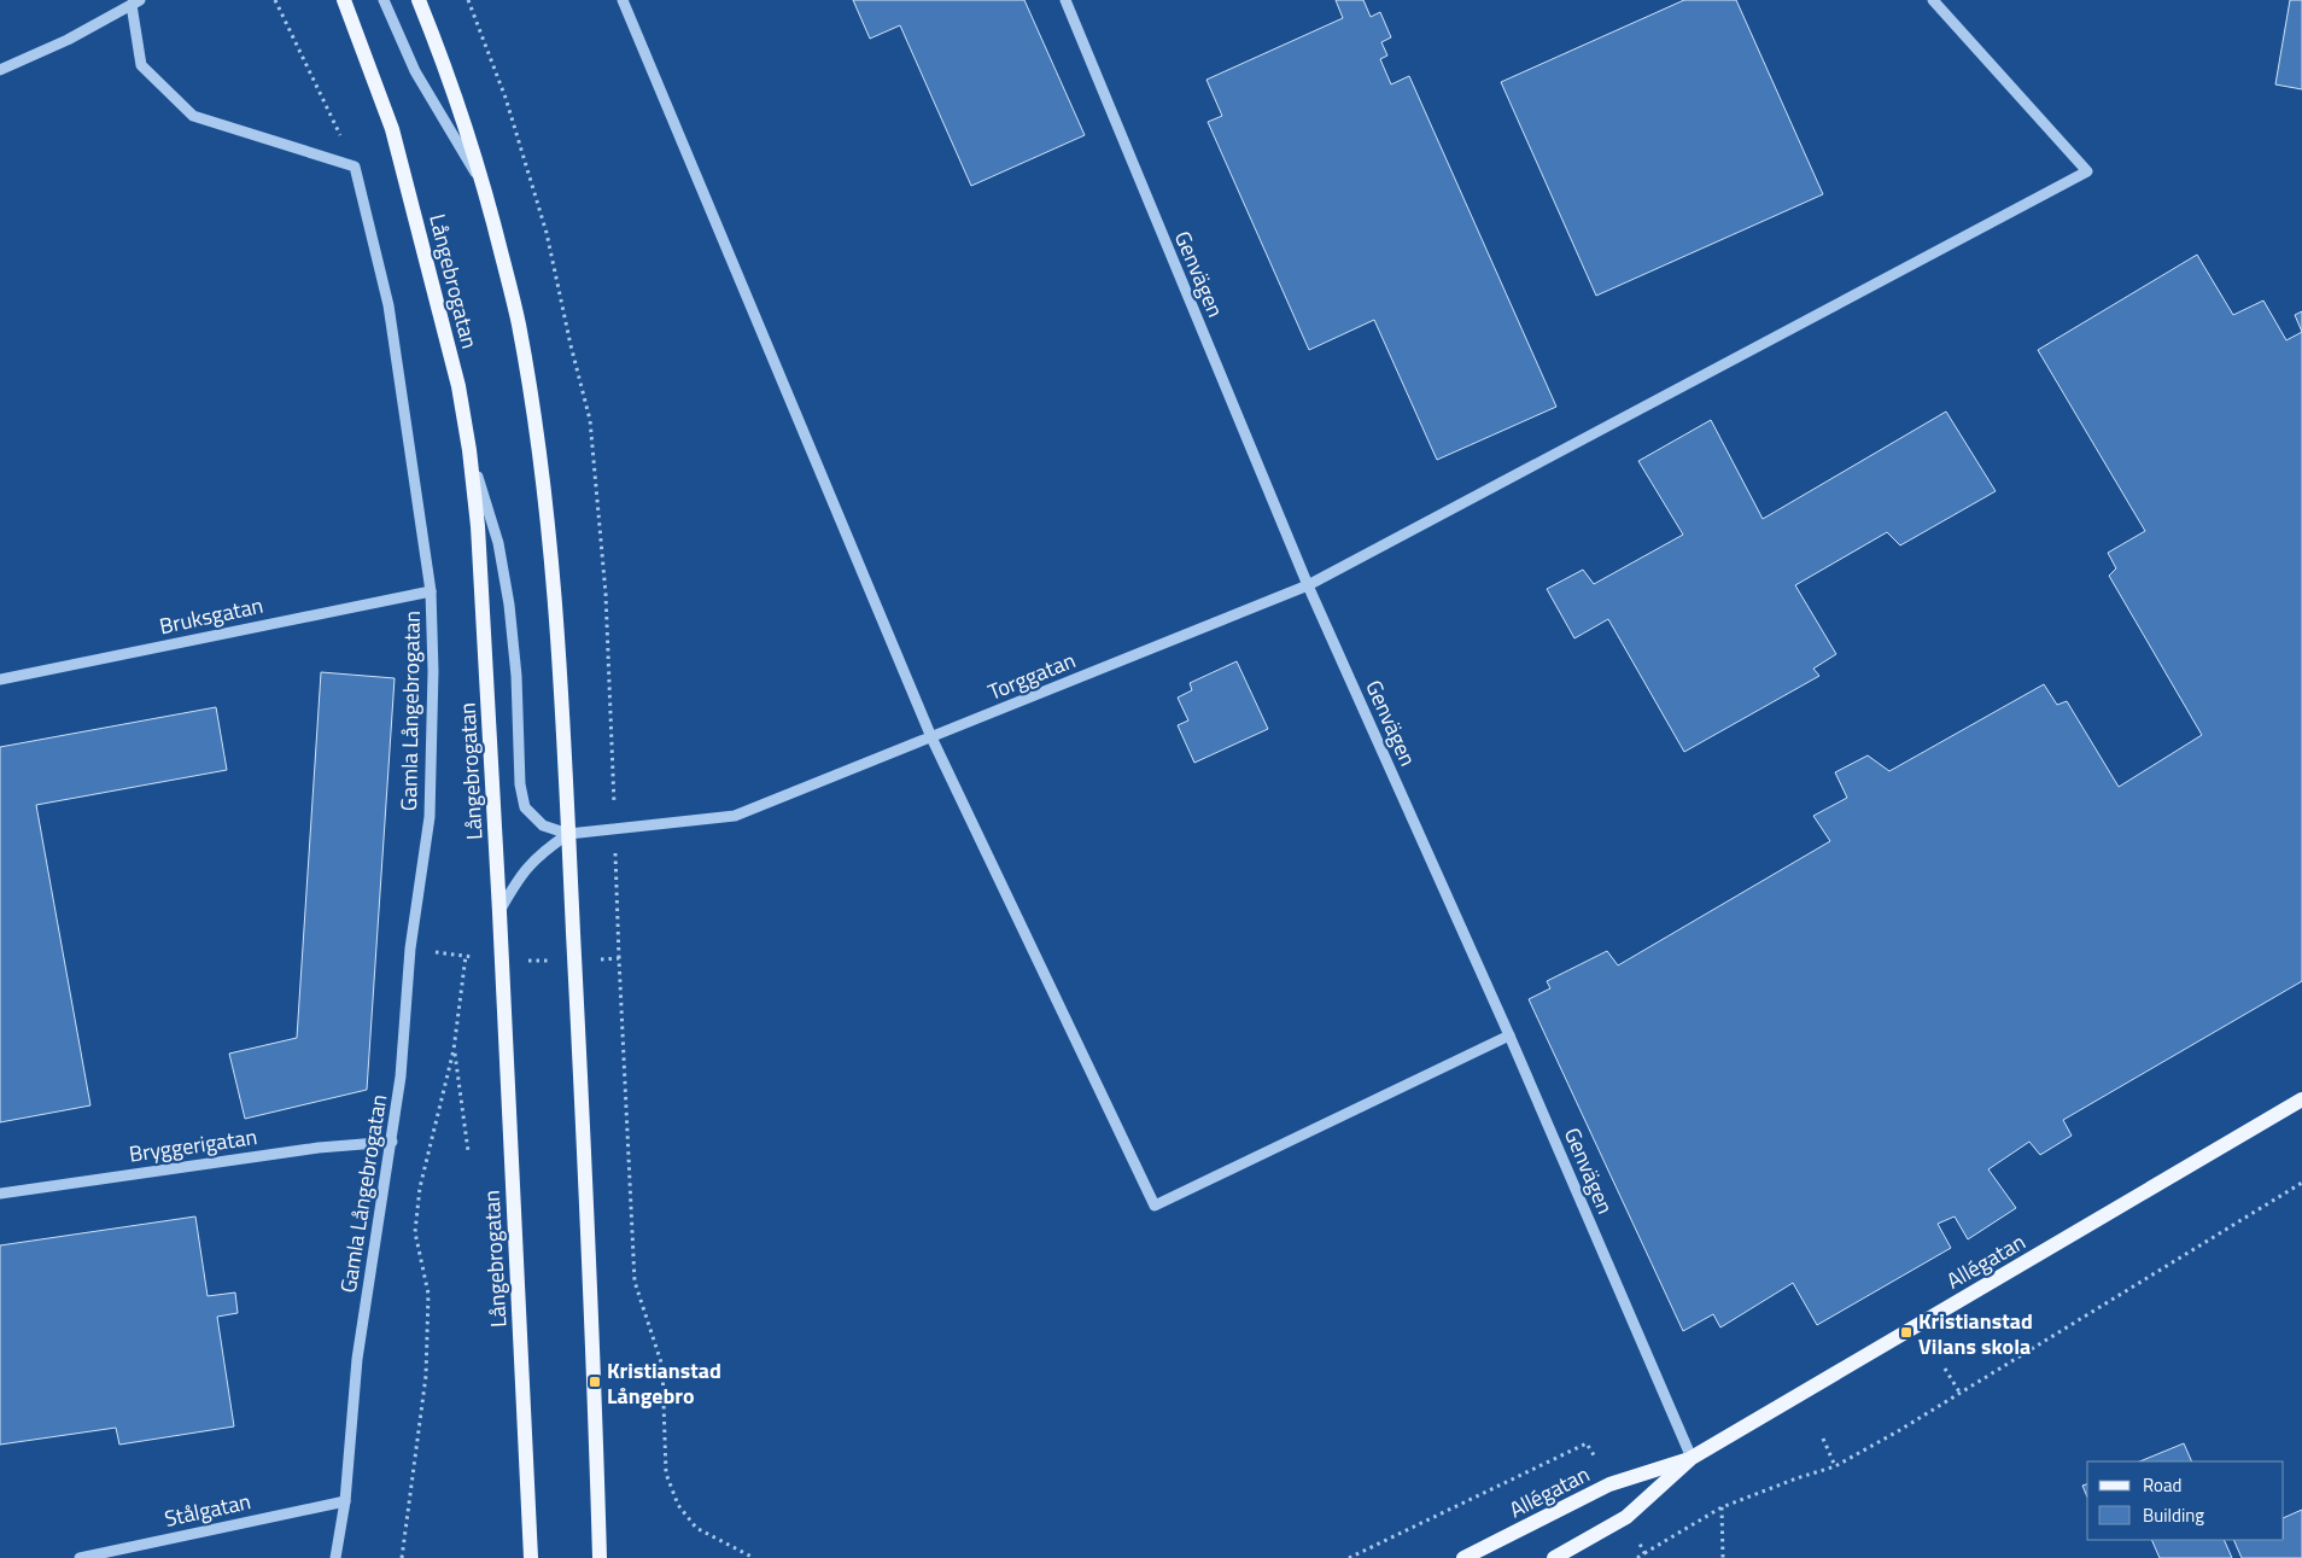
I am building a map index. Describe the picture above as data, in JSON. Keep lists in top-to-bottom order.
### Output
{
  "streets": {
    "main road": ["Långebrogatan", "Allégatan"],
    "street": [
      "Genvägen",
      "Bruksgatan",
      "Torggatan",
      "Gamla Långebrogatan",
      "Bryggerigatan",
      "Stålgatan"
    ]
  },
  "crossings": [
    ["Genvägen", "Torggatan"],
    ["Genvägen", "Allégatan"],
    ["Bruksgatan", "Gamla Långebrogatan"],
    ["Gamla Långebrogatan", "Bryggerigatan"],
    ["Gamla Långebrogatan", "Stålgatan"]
  ],
  "places": {
    "transit": ["Kristianstad Vilans skola", "Kristianstad Långebro"]
  },
  "legend": ["Road", "Building"]
}
